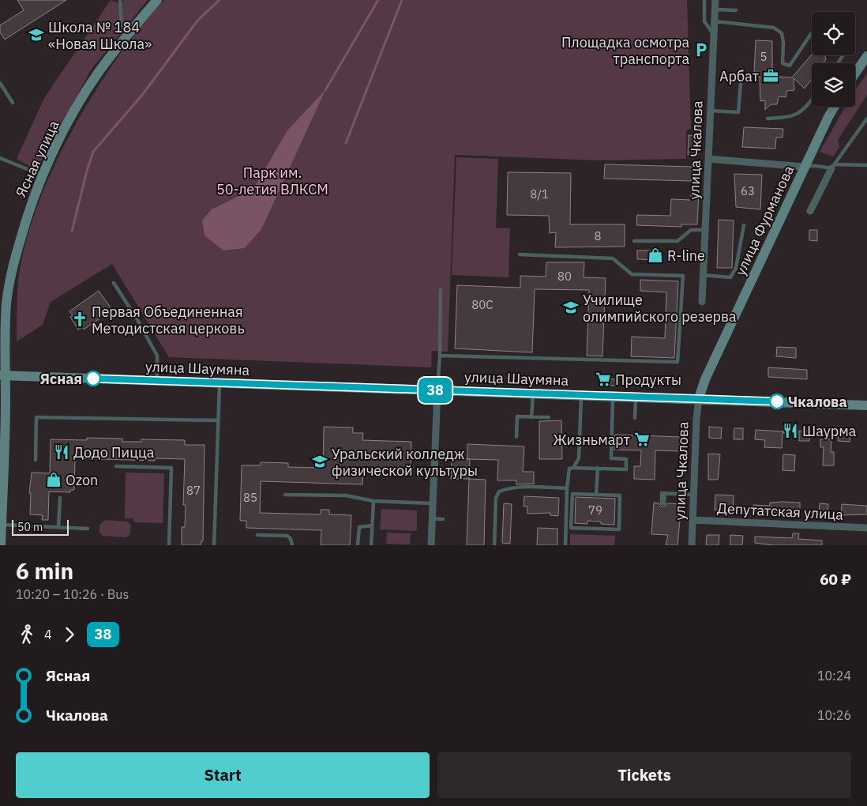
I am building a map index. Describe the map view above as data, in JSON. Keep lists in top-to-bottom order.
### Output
{
  "streets": {
    "street": [
      "улица Чкалова",
      "Ясная улица",
      "улица Фурманова",
      "улица Шаумяна",
      "Депутатская улица"
    ]
  },
  "crossings": [
    ["улица Чкалова", "улица Фурманова"],
    ["улица Чкалова", "улица Шаумяна"],
    ["улица Чкалова", "Депутатская улица"],
    ["Ясная улица", "улица Шаумяна"],
    ["улица Фурманова", "улица Шаумяна"]
  ],
  "parks": ["Парк им. 50-летия ВЛКСМ"],
  "places": {
    "school or university": ["Школа № 184 «Новая Школа»", "Училище олимпийского резерва", "Уральский колледж физической культуры"],
    "parking": ["Площадка осмотра транспорта"],
    "office": ["Арбат"],
    "shop": ["R-line", "Ozon"],
    "church": ["Первая Объединенная Методистская церковь"],
    "other": ["Ясная", "Чкалова"],
    "supermarket": ["Продукты", "Жизньмарт"],
    "restaurant": ["Шаурма", "Додо Пицца"]
  },
  "lines": ["bus line 38"],
  "house_numbers": [
    "5",
    "63",
    "8/1",
    "8",
    "80",
    "80С",
    "87",
    "85",
    "79"
  ],
  "scale_bar": "50 m",
  "page": {
    "on_map": "38",
    "scale": "50 m",
    "heading": ["6 min", "10:20 – 10:26 · Bus", "60 ₽"],
    "legs": ["4", "38"],
    "list": [
      {
        "name": "Ясная",
        "value": "10:24"
      },
      {
        "name": "Чкалова",
        "value": "10:26"
      }
    ],
    "buttons": ["Start", "Tickets"]
  }
}
